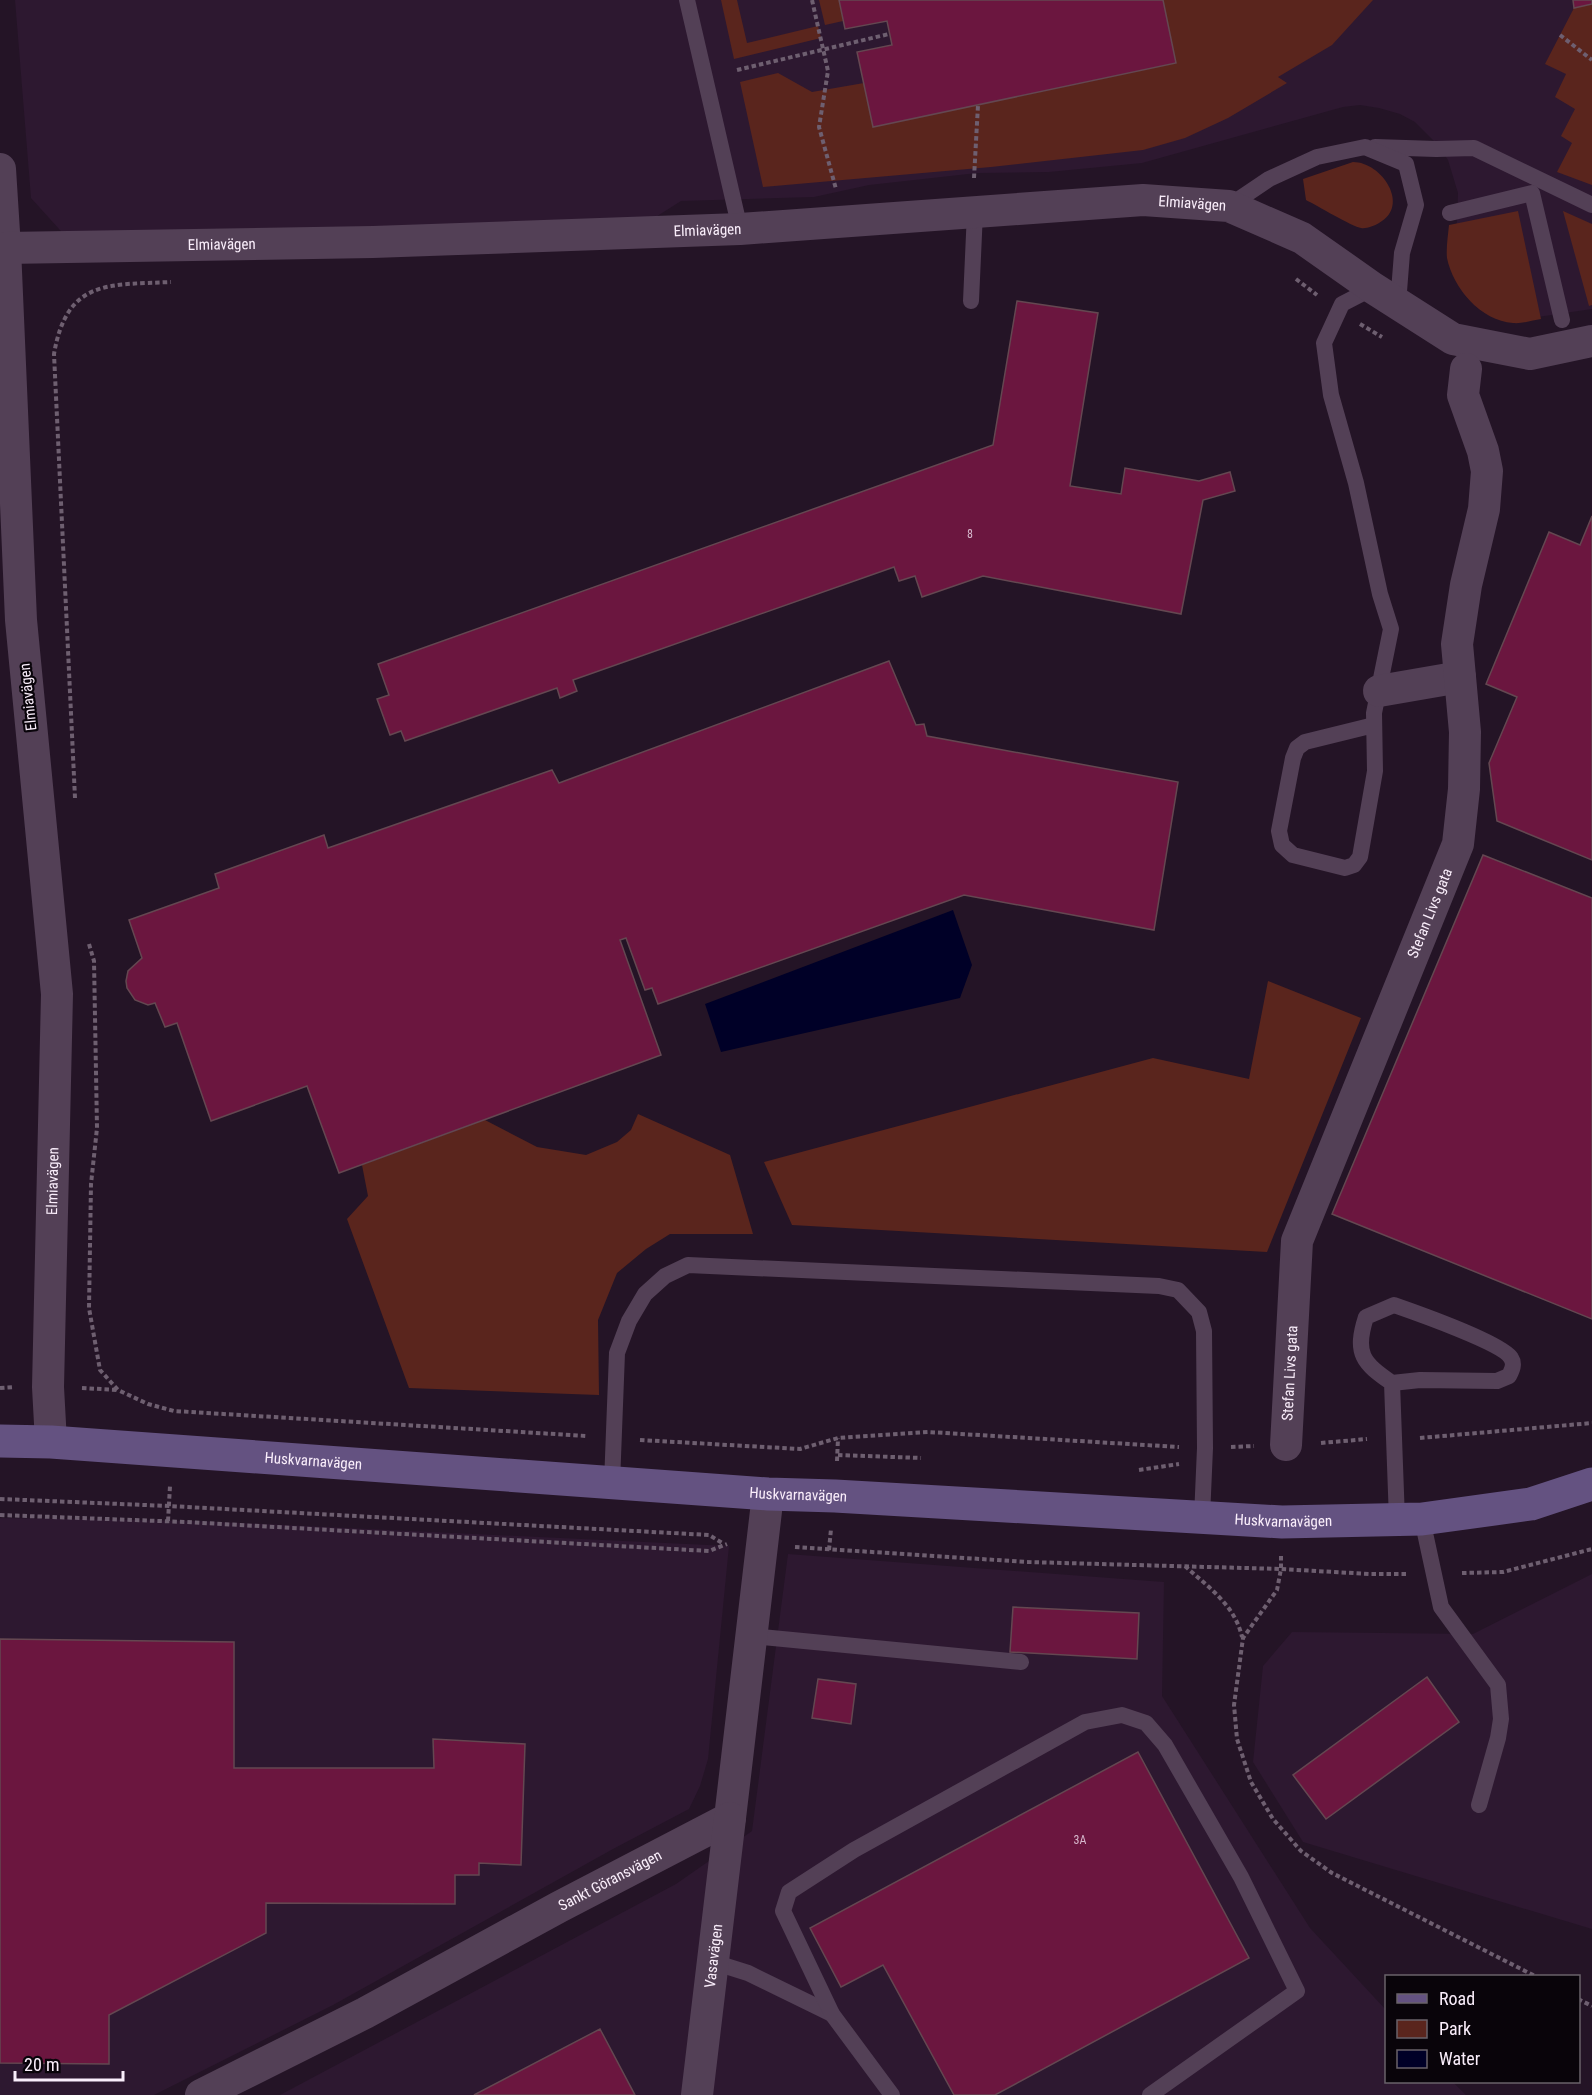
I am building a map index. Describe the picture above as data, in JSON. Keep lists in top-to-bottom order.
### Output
{
  "streets": {
    "street": [
      "Elmiavägen",
      "Stefan Livs gata",
      "Huskvarnavägen",
      "Sankt Göransvägen",
      "Vasavägen"
    ]
  },
  "crossings": [
    ["Elmiavägen", "Huskvarnavägen"],
    ["Sankt Göransvägen", "Vasavägen"]
  ],
  "house_numbers": ["8", "3A"],
  "legend": ["Road", "Park", "Water"],
  "scale_bar": "20 m"
}
